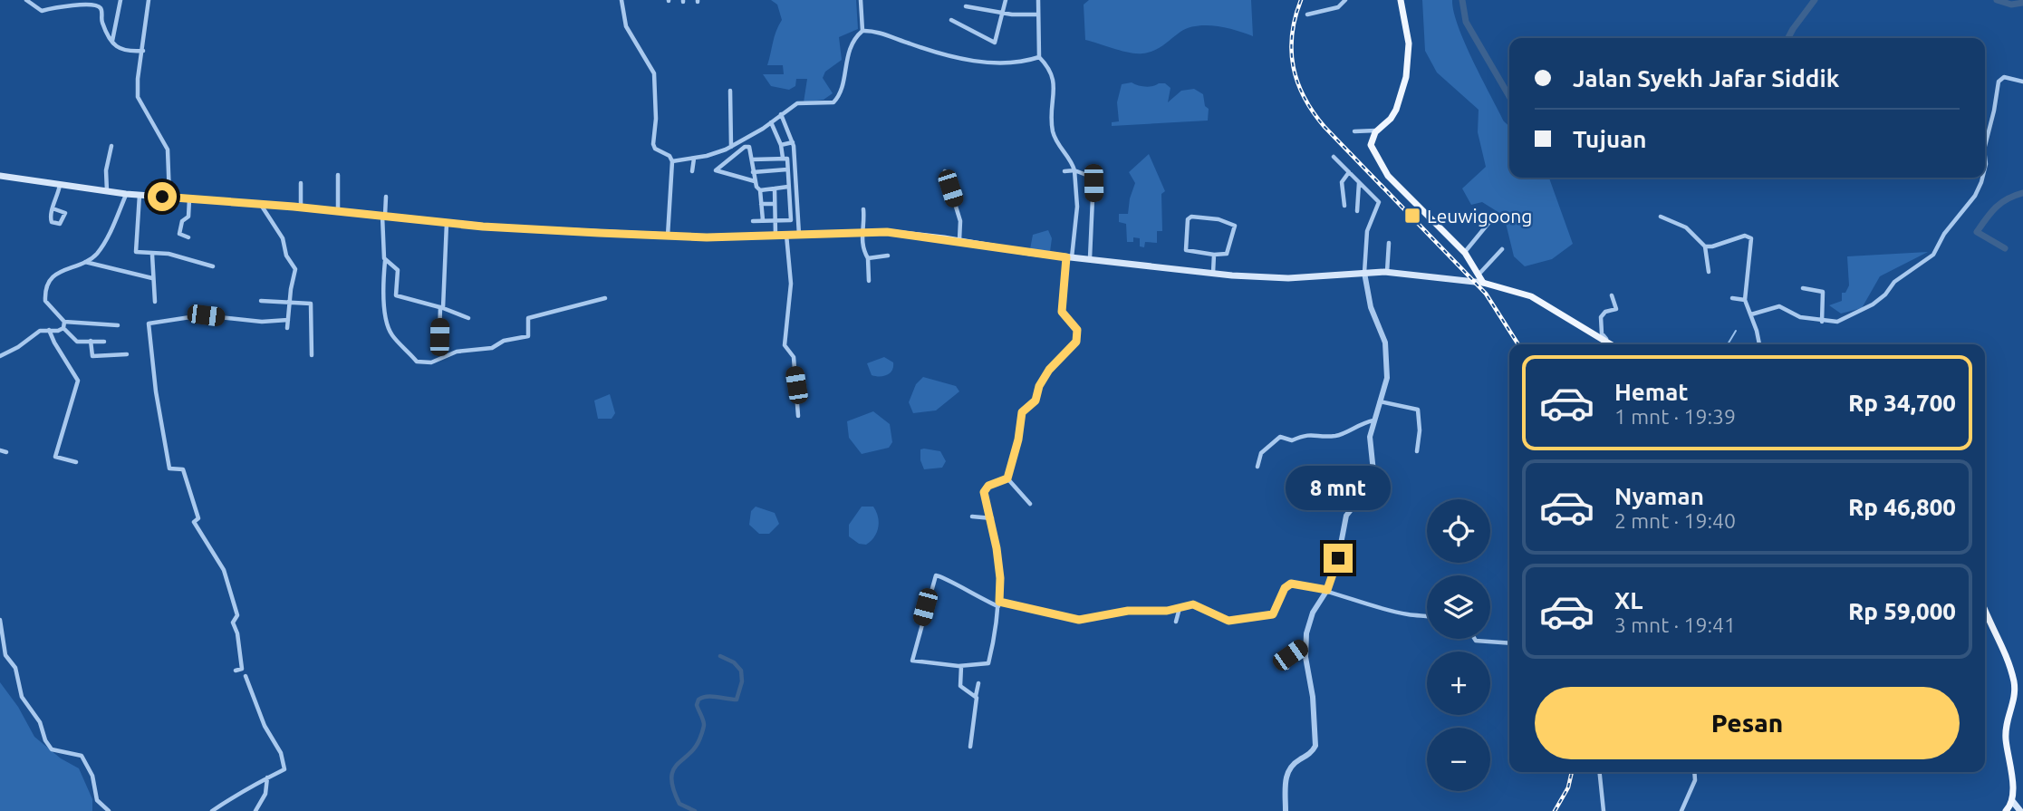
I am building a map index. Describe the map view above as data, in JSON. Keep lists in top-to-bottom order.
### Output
{
  "places": {
    "transit": ["Leuwigoong"]
  },
  "page": {
    "banner": ["Jalan Syekh Jafar Siddik", "Tujuan"],
    "list": [
      {
        "name": "Hemat",
        "note": "1 mnt · 19:39",
        "value": "Rp 34,700"
      },
      {
        "name": "Nyaman",
        "note": "2 mnt · 19:40",
        "value": "Rp 46,800"
      },
      {
        "name": "XL",
        "note": "3 mnt · 19:41",
        "value": "Rp 59,000"
      }
    ],
    "bubble": "8 mnt",
    "map_buttons": ["+", "−"],
    "buttons": "Pesan"
  }
}
